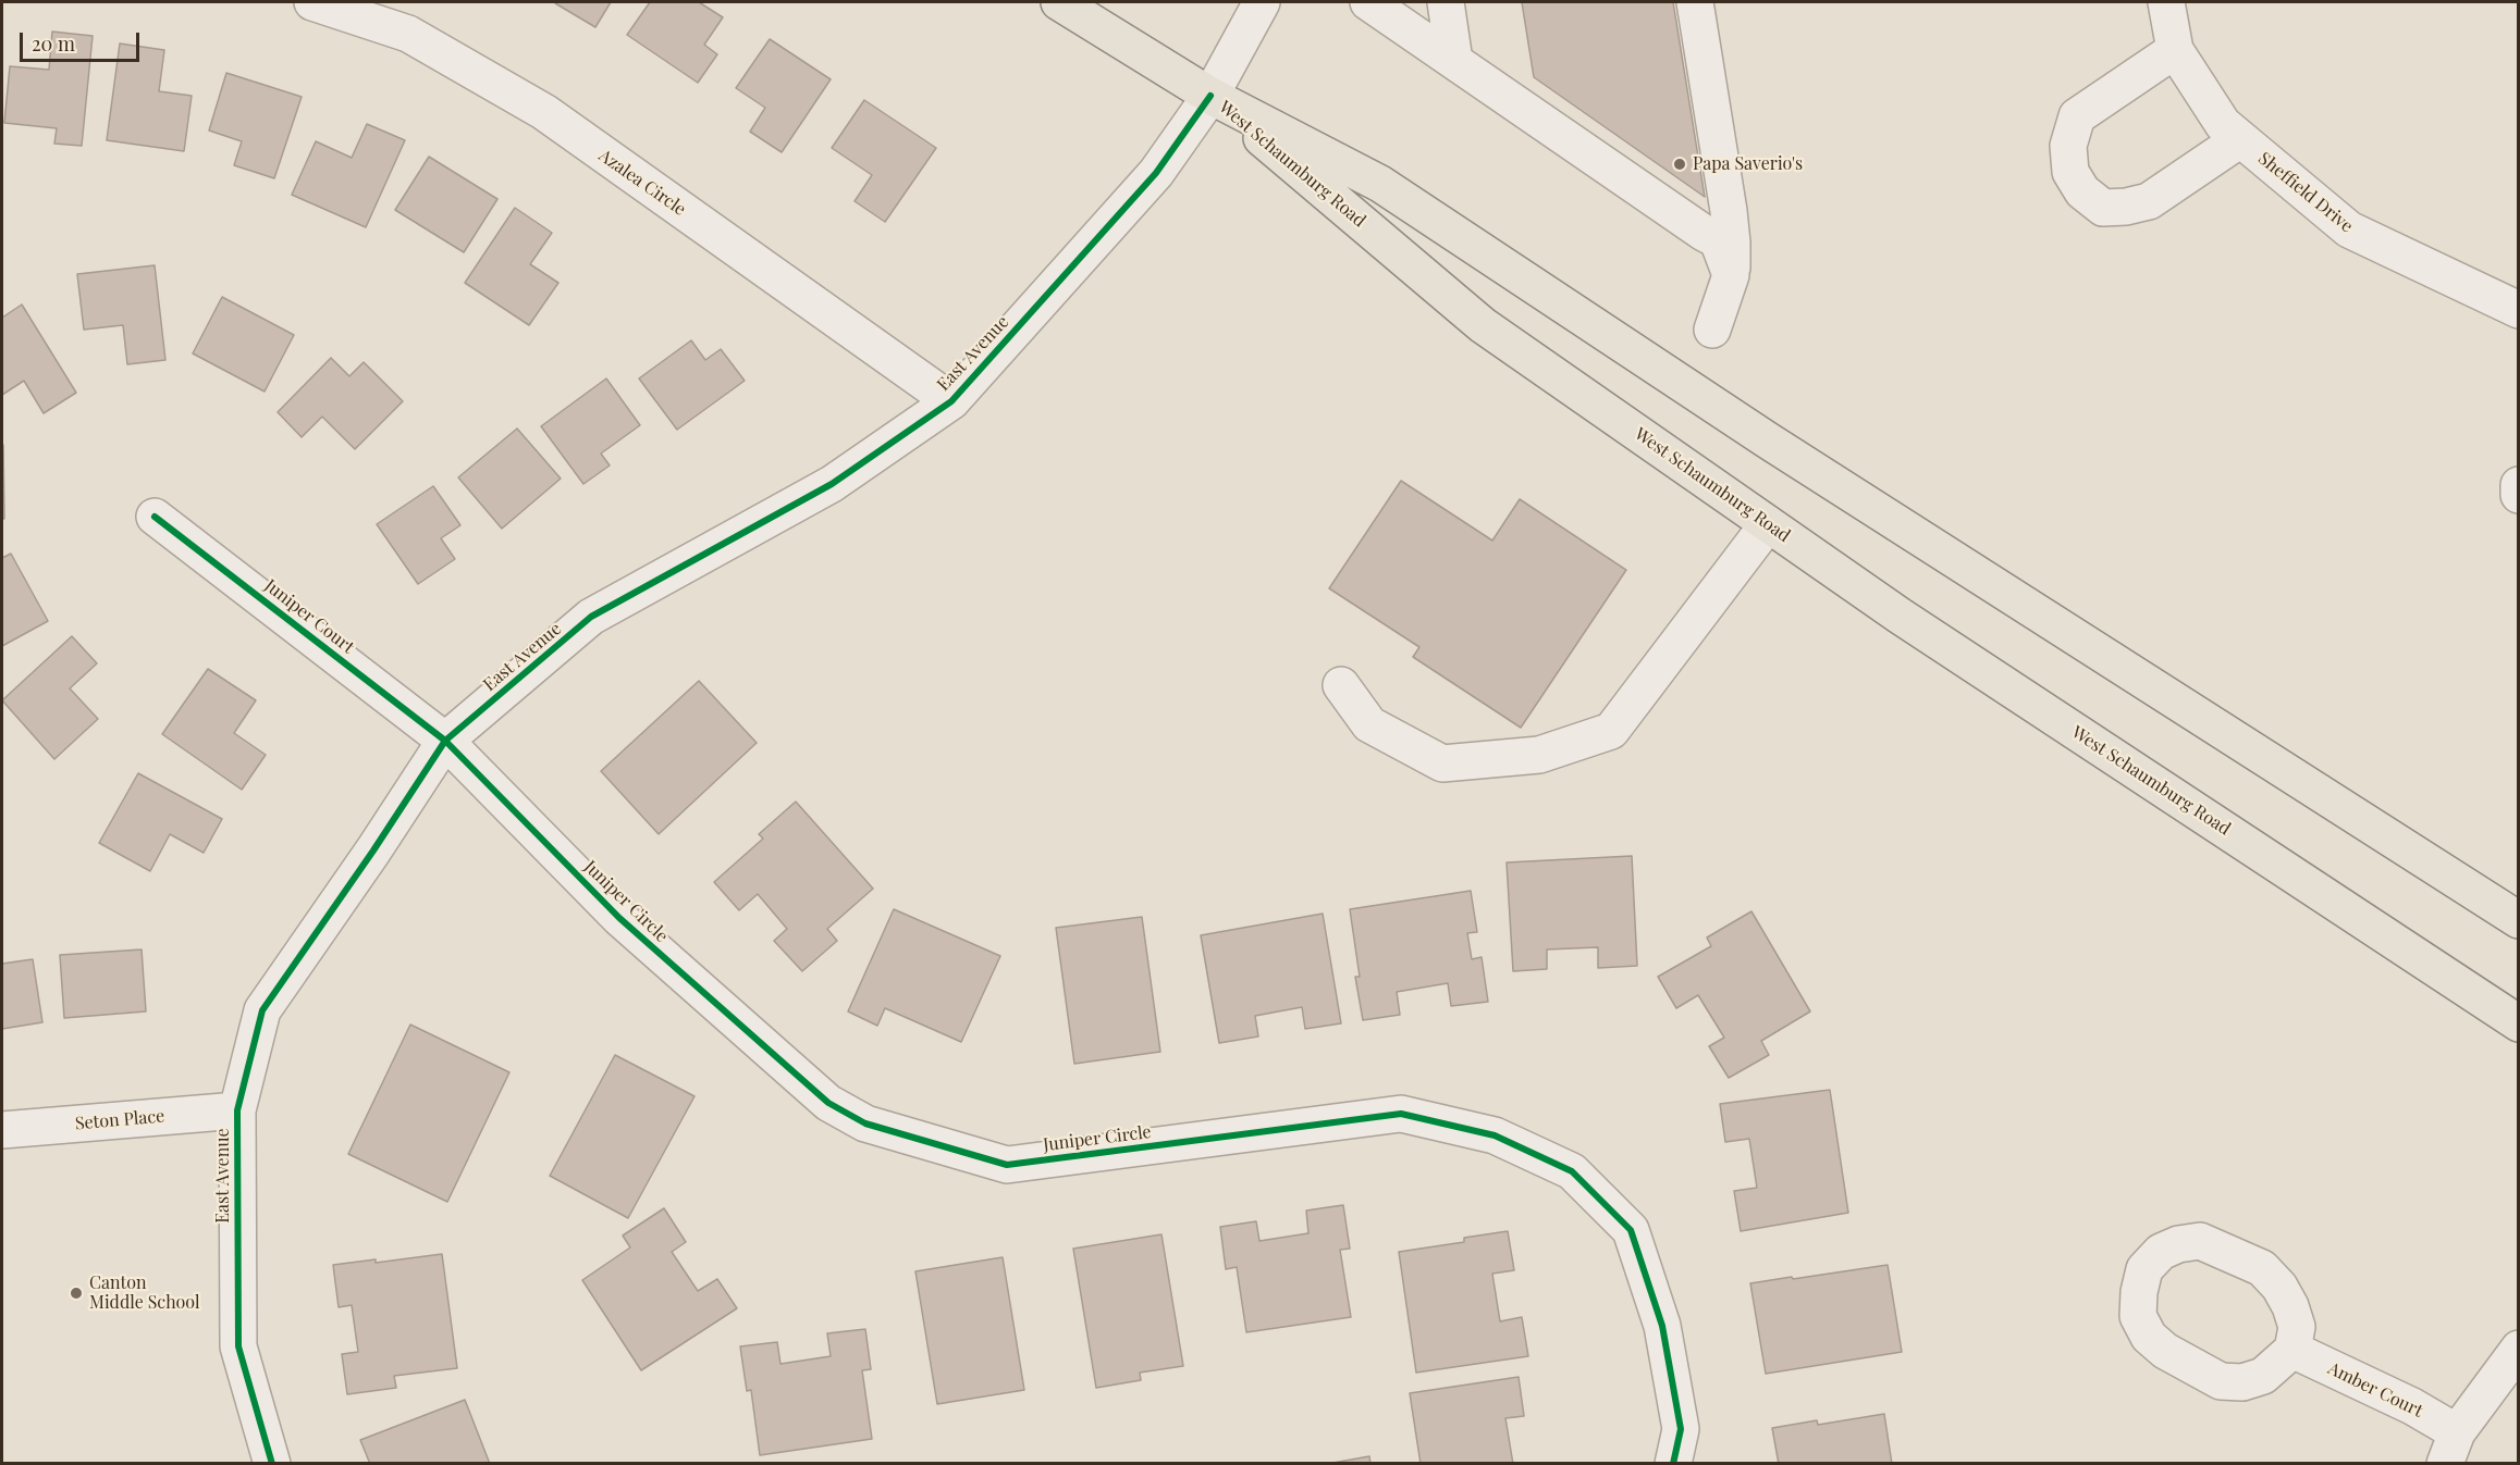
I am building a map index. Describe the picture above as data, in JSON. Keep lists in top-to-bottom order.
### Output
{
  "streets": {
    "main road": ["West Schaumburg Road"],
    "street": [
      "Azalea Circle",
      "Sheffield Drive",
      "East Avenue",
      "Juniper Court",
      "Juniper Circle",
      "Seton Place",
      "Amber Court"
    ]
  },
  "crossings": [
    ["West Schaumburg Road", "East Avenue"],
    ["Azalea Circle", "East Avenue"],
    ["East Avenue", "Juniper Court"],
    ["East Avenue", "Juniper Circle"],
    ["East Avenue", "Seton Place"],
    ["Juniper Court", "Juniper Circle"]
  ],
  "places": ["Papa Saverio's", "Canton Middle School"],
  "scale_bar": "20 m"
}
